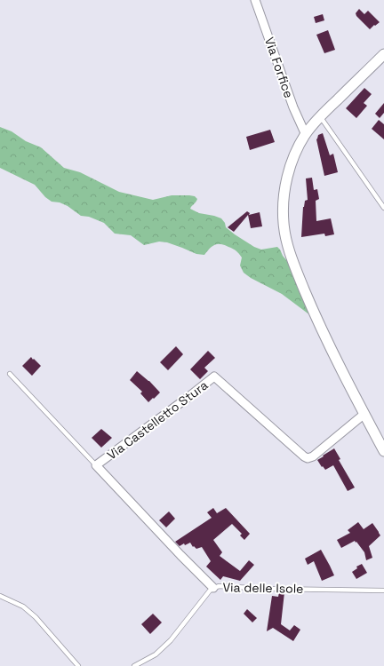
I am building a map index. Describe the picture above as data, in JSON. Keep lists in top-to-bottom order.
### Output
{
  "streets": {
    "street": ["Via Forfice", "Via Castelletto Stura"],
    "lane": ["Via delle Isole"]
  },
  "crossings": [
    ["Via Castelletto Stura", "Via delle Isole"]
  ]
}
